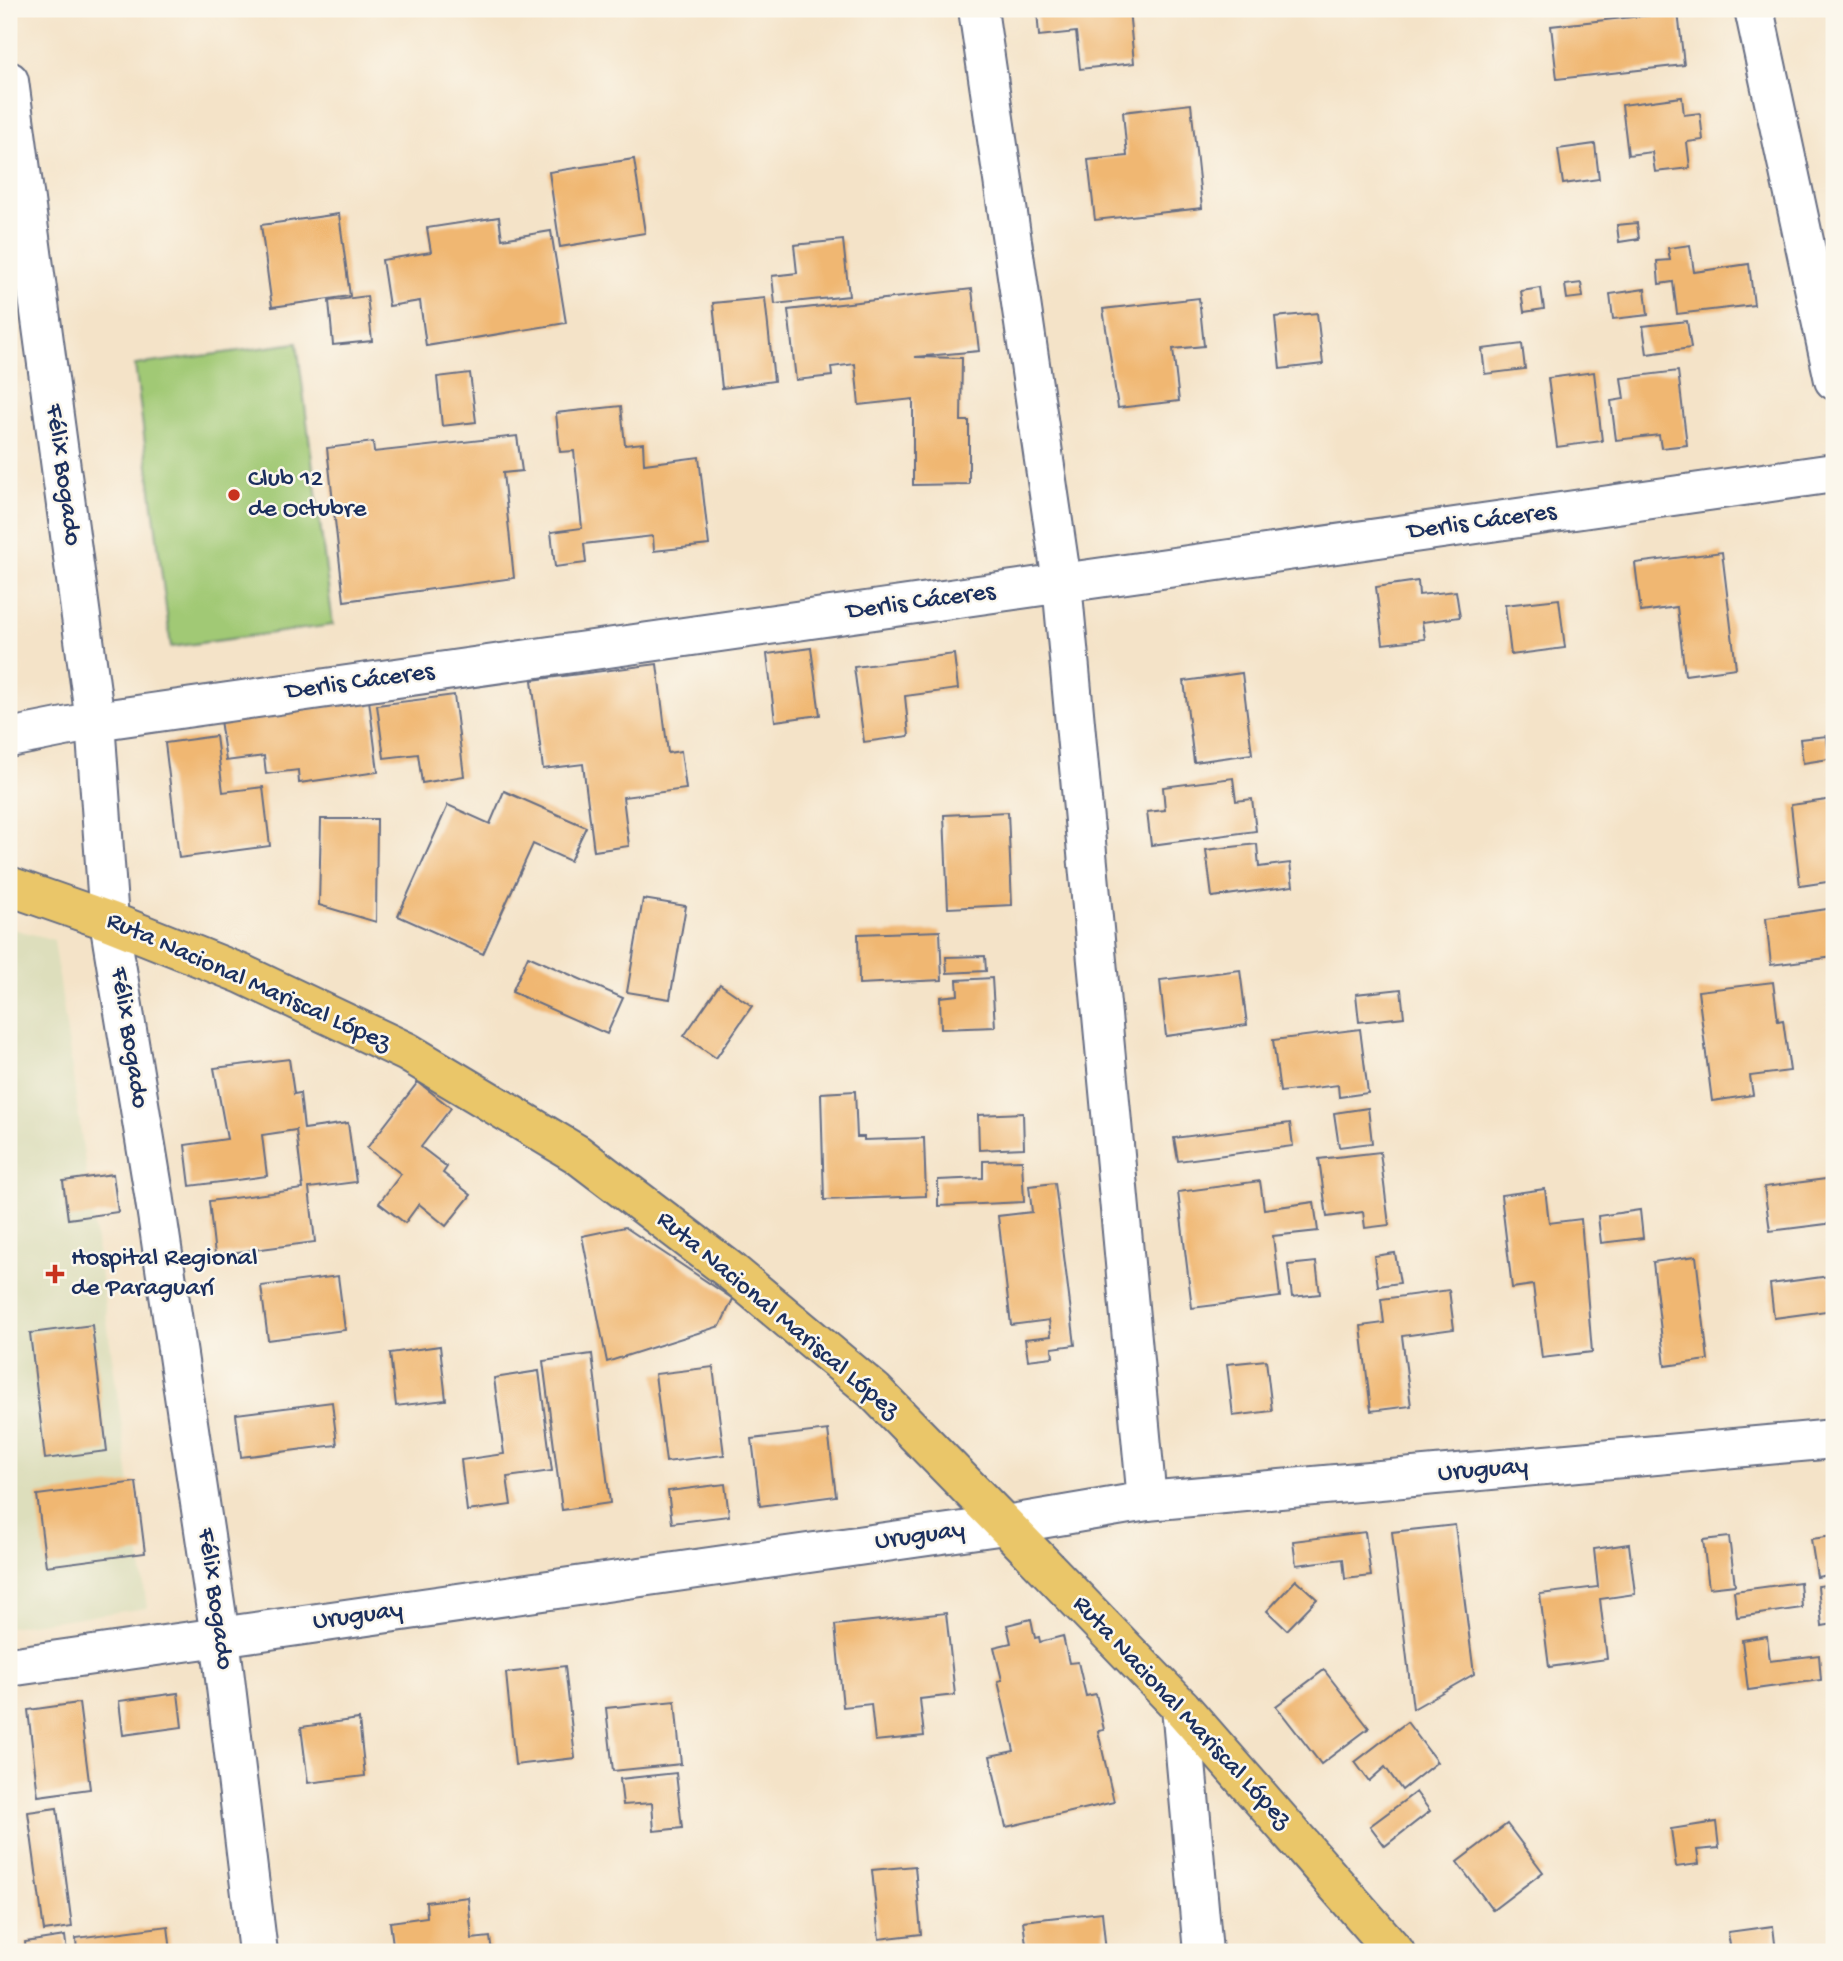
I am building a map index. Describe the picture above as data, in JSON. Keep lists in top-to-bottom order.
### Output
{
  "streets": {
    "highway": ["Ruta Nacional Mariscal López"],
    "street": ["Félix Bogado", "Derlis Cáceres", "Uruguay"]
  },
  "crossings": [
    ["Félix Bogado", "Derlis Cáceres"],
    ["Félix Bogado", "Ruta Nacional Mariscal López"],
    ["Félix Bogado", "Uruguay"],
    ["Ruta Nacional Mariscal López", "Uruguay"]
  ],
  "places": {
    "other": ["Club 12 de Octubre"],
    "health": ["Hospital Regional de Paraguarí"]
  }
}
